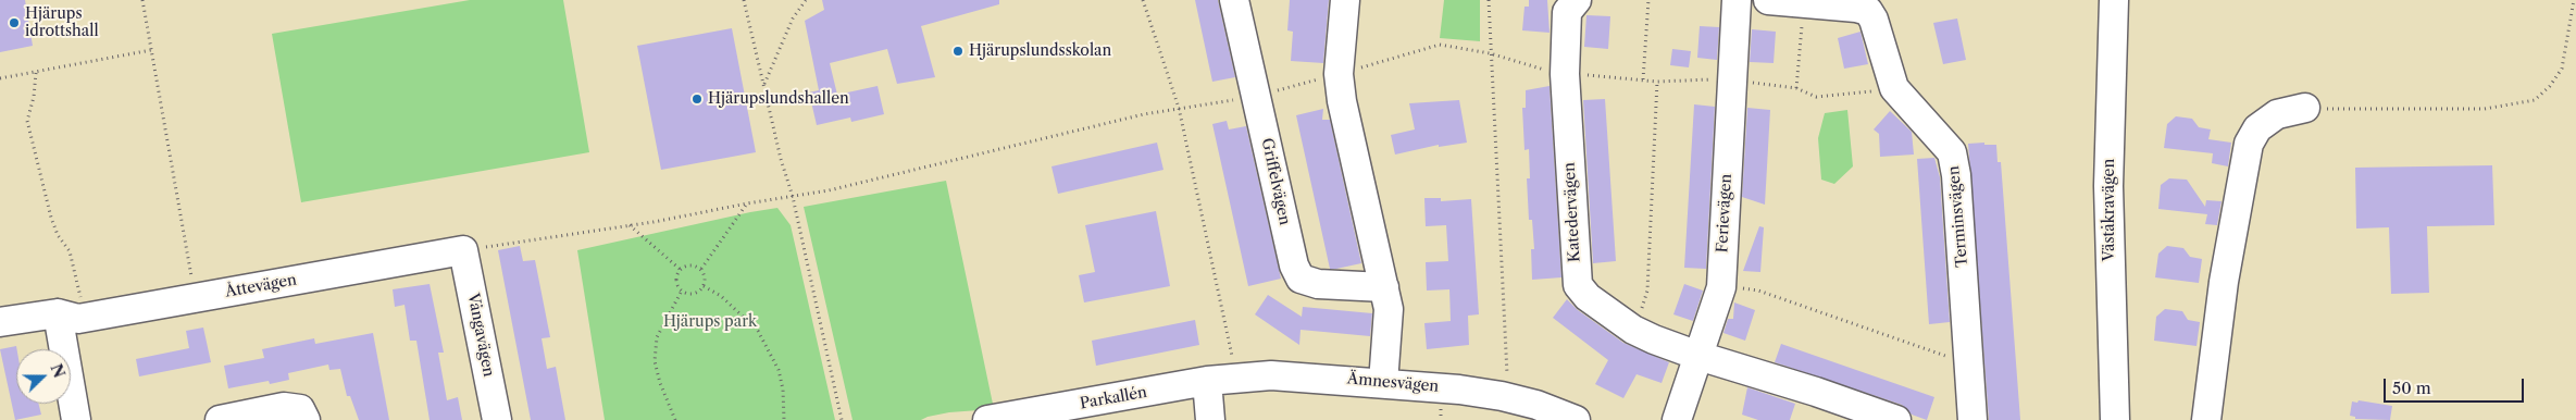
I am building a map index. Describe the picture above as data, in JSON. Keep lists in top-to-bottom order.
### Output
{
  "streets": {
    "street": [
      "Griffelvägen",
      "Väståkravägen",
      "Katedervägen",
      "Ferievägen",
      "Terminsvägen",
      "Åttevägen",
      "Vångavägen",
      "Ämnesvägen",
      "Parkallén"
    ]
  },
  "crossings": [
    ["Katedervägen", "Ferievägen"],
    ["Åttevägen", "Vångavägen"],
    ["Ämnesvägen", "Parkallén"]
  ],
  "parks": ["Hjärups park"],
  "places": ["Hjärups idrottshall", "Hjärupslundsskolan", "Hjärupslundshallen"],
  "scale_bar": "50 m",
  "north": "right"
}
